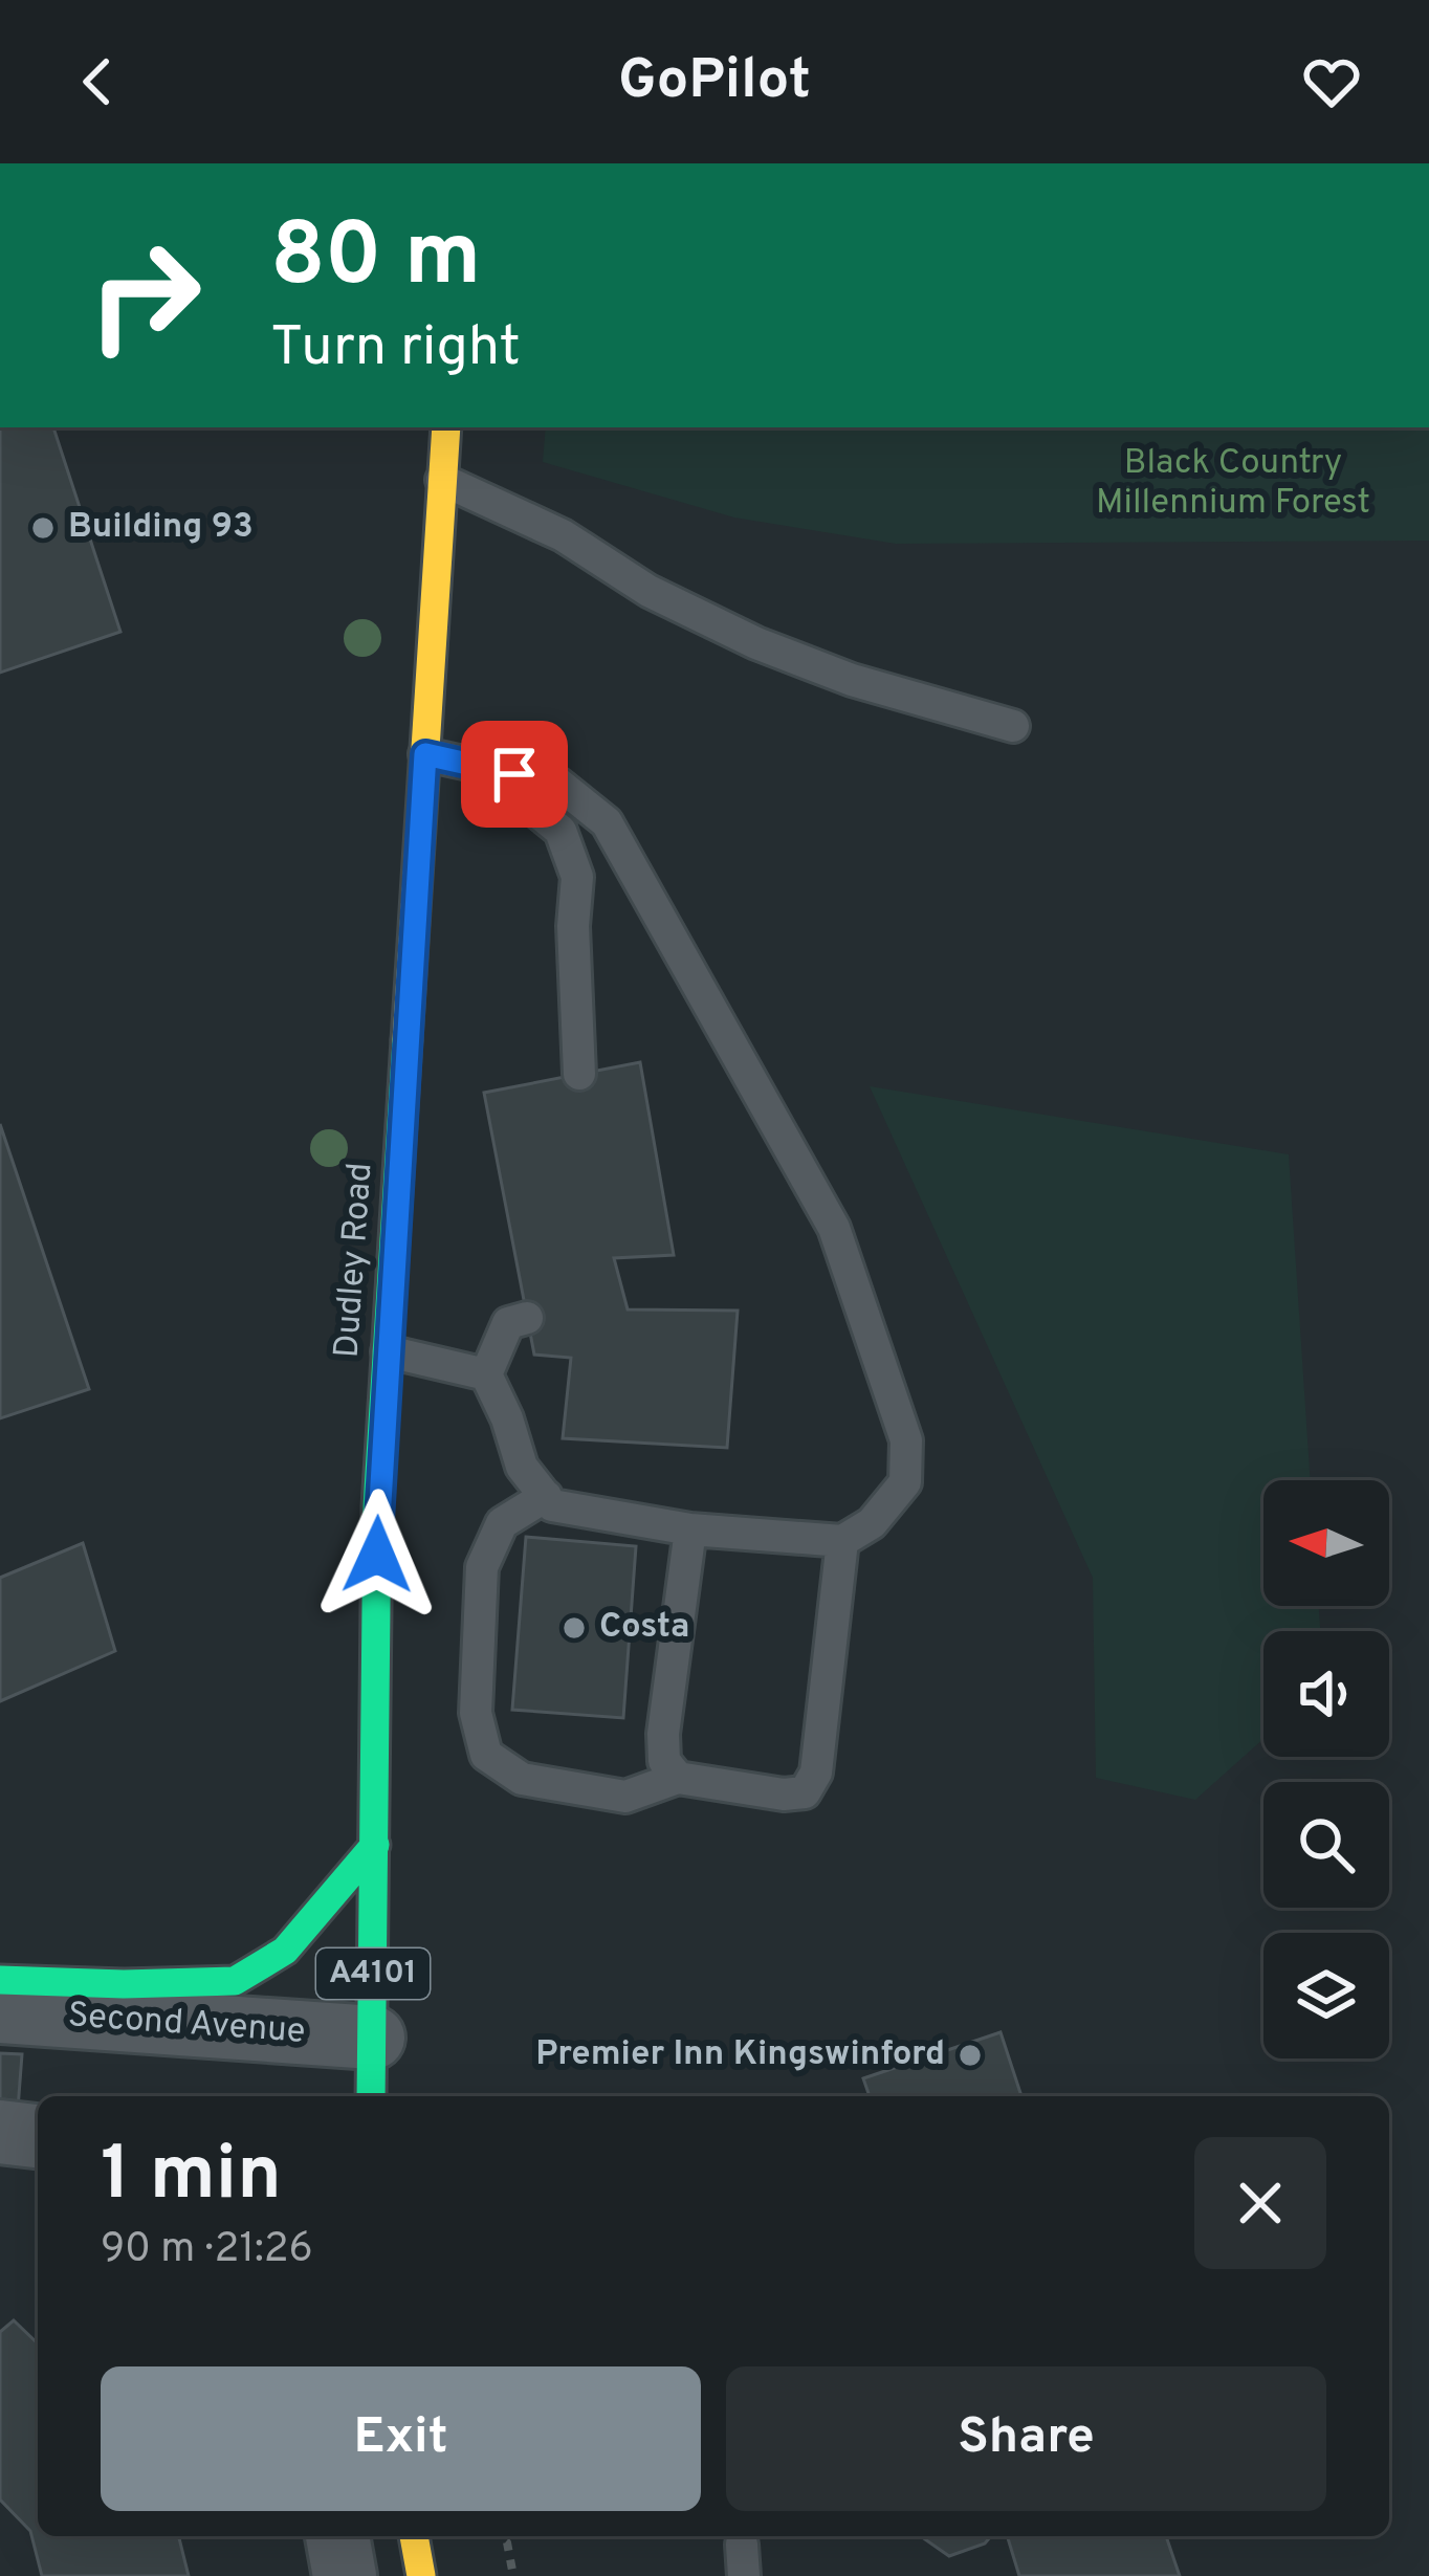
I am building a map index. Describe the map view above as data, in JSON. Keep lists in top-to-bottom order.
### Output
{
  "streets": {
    "main road": ["Dudley Road", "A4101", "Second Avenue"]
  },
  "crossings": [
    ["Dudley Road", "Second Avenue"]
  ],
  "parks": ["Black Country Millennium Forest"],
  "places": ["Building 93", "Costa", "Premier Inn Kingswinford"],
  "north": "left",
  "page": {
    "header": "GoPilot",
    "turn": ["80 m", "Turn right"],
    "heading": ["1 min", "90 m · 21:26"],
    "buttons": ["Exit", "Share"]
  }
}
